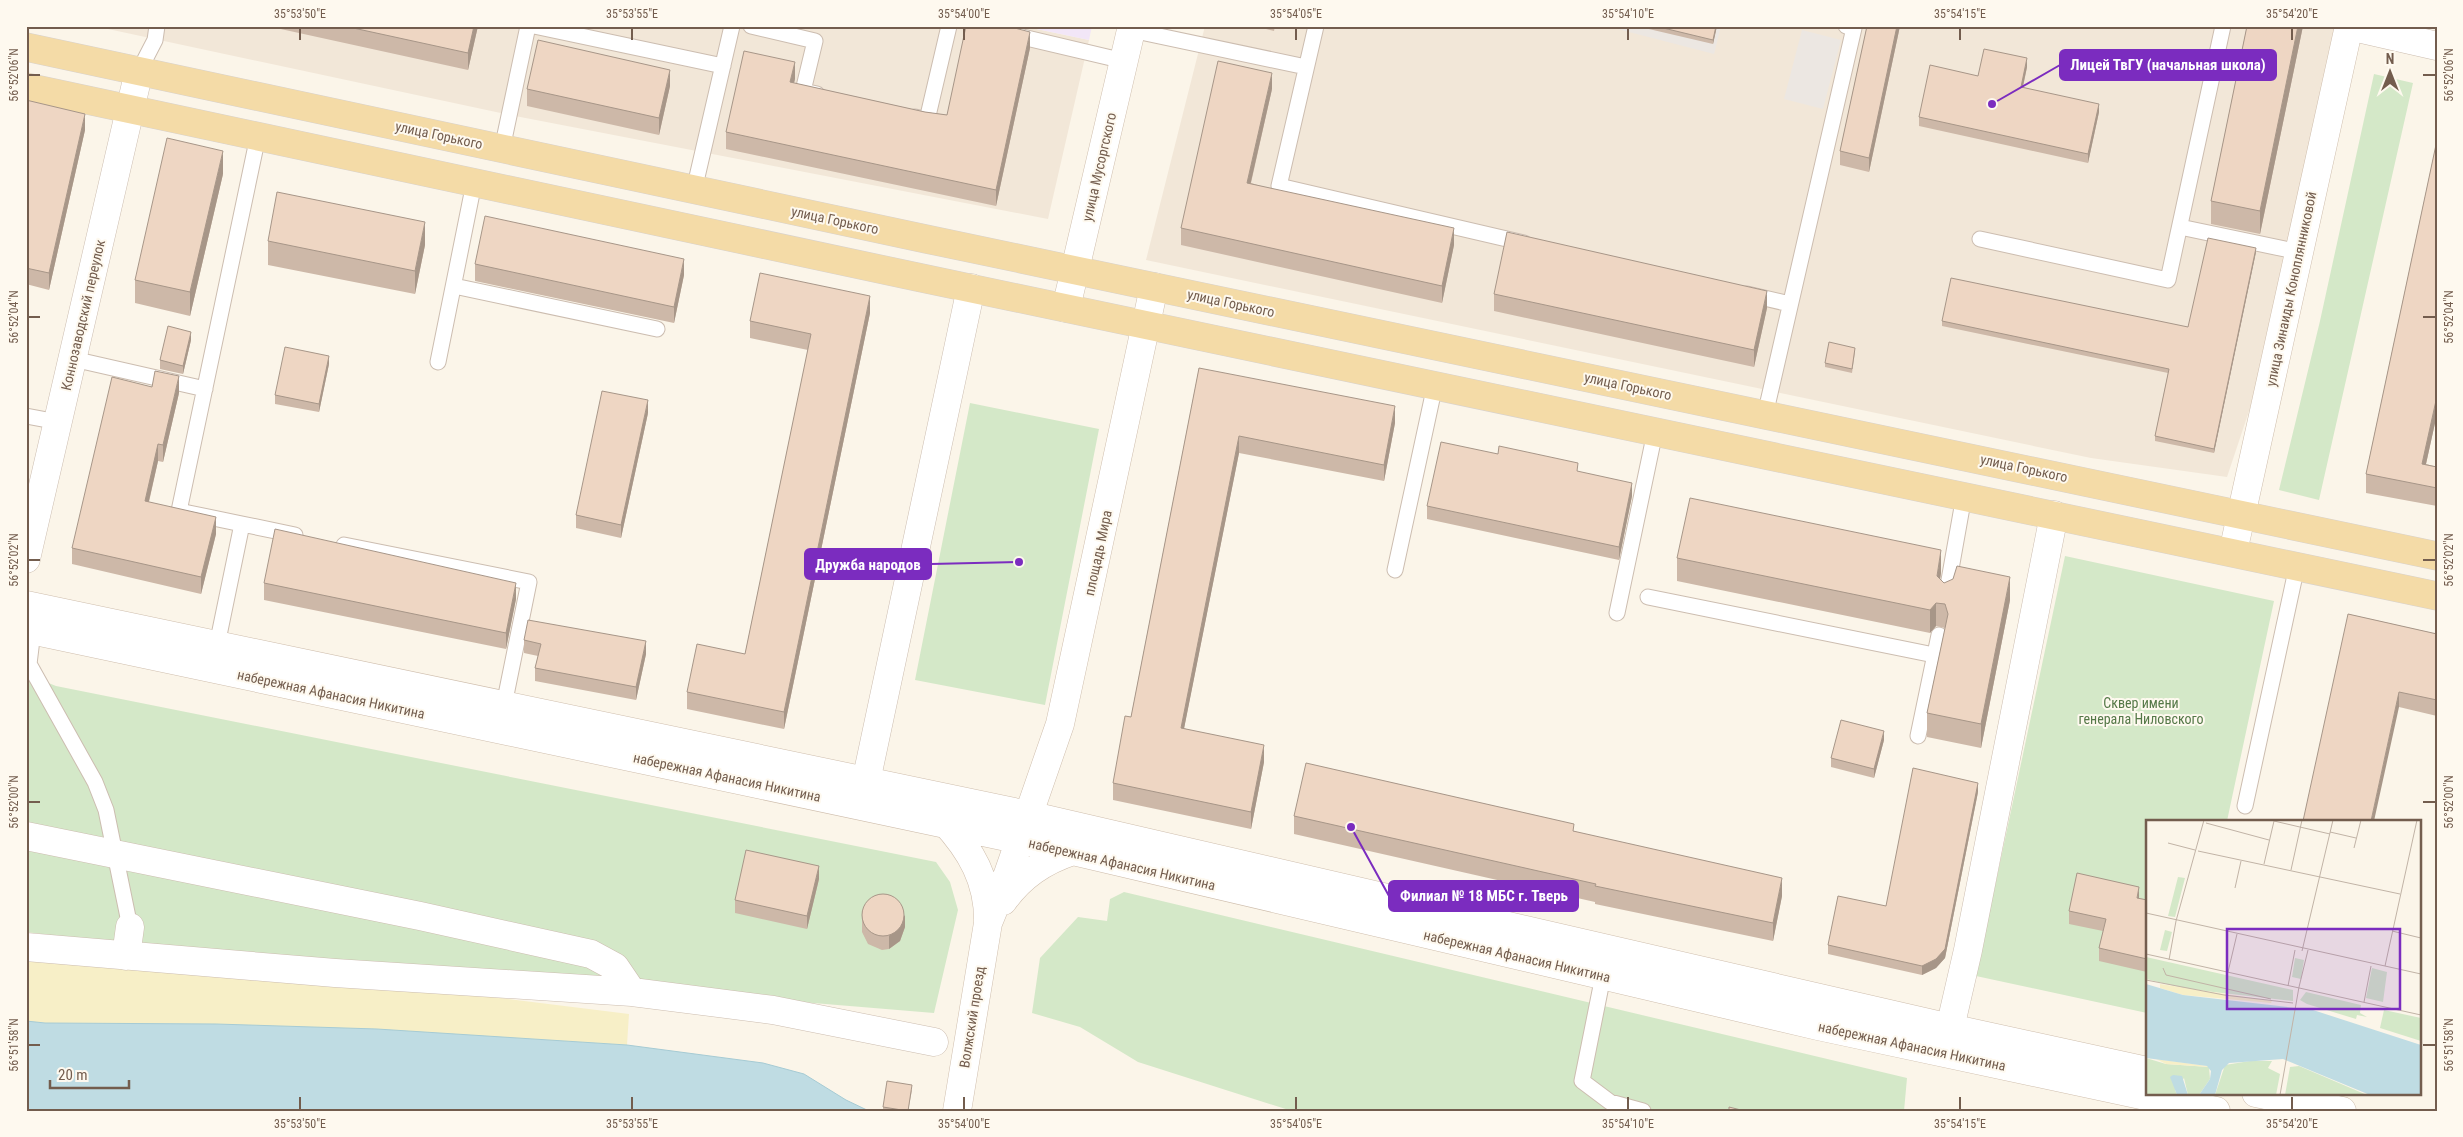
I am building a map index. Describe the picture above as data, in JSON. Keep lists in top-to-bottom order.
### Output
{
  "streets": {
    "main road": [
      "улица Горького",
      "улица Мусоргского",
      "улица Зинаиды Коноплянниковой",
      "Коннозаводский переулок",
      "площадь Мира",
      "набережная Афанасия Никитина",
      "Волжский проезд"
    ]
  },
  "crossings": [
    ["улица Горького", "улица Мусоргского"],
    ["улица Горького", "улица Зинаиды Коноплянниковой"],
    ["улица Горького", "Коннозаводский переулок"],
    ["улица Горького", "площадь Мира"],
    ["площадь Мира", "набережная Афанасия Никитина"],
    ["площадь Мира", "Волжский проезд"],
    ["набережная Афанасия Никитина", "Волжский проезд"]
  ],
  "parks": ["Сквер имени генерала Ниловского"],
  "places": ["Лицей ТвГУ (начальная школа)", "Дружба народов", "Филиал № 18 МБС г. Тверь"],
  "scale_bar": "20 m",
  "north": "top",
  "coordinates": [
    "35°53'50\"E",
    "35°53'55\"E",
    "35°54'00\"E",
    "35°54'05\"E",
    "35°54'10\"E",
    "35°54'15\"E",
    "35°54'20\"E",
    "56°52'06\"N",
    "56°52'04\"N",
    "56°52'02\"N",
    "56°52'00\"N",
    "56°51'58\"N"
  ]
}
